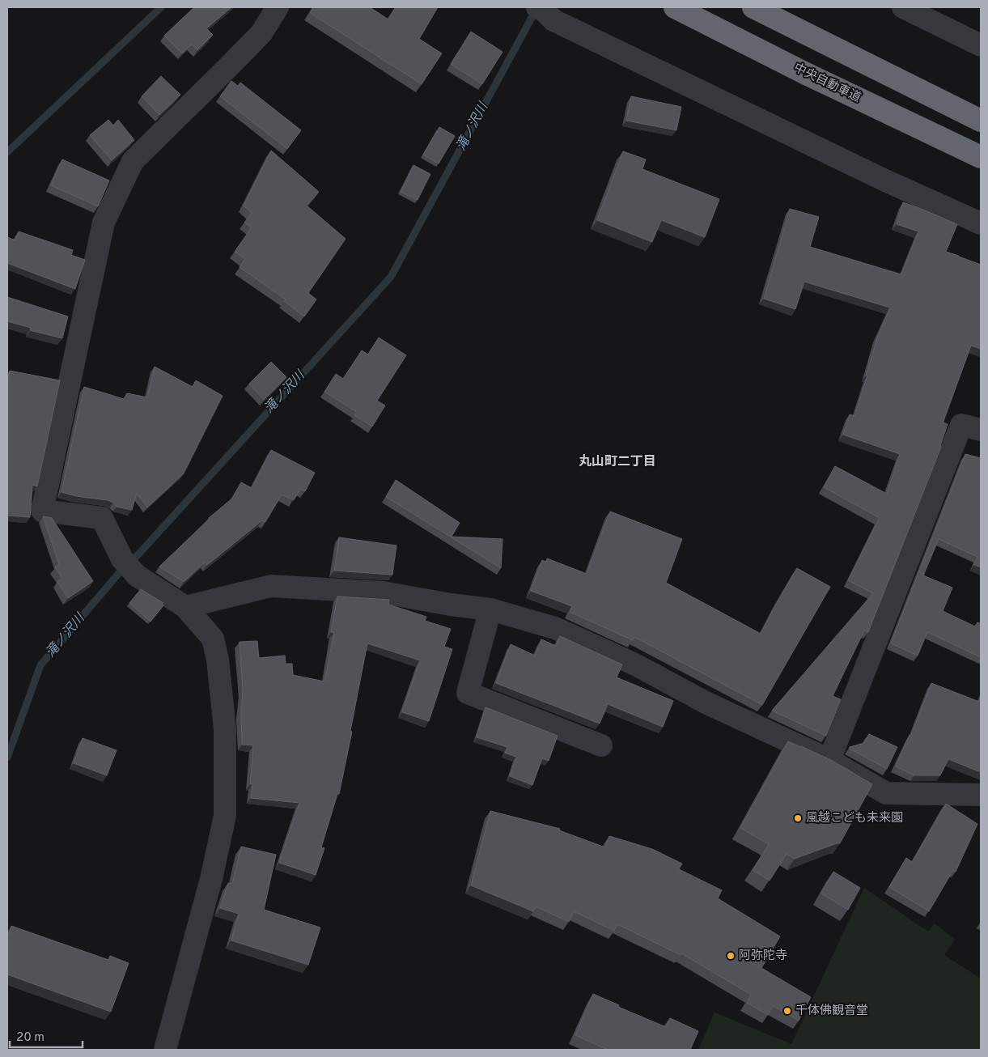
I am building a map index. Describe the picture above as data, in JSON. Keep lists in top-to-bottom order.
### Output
{
  "streets": {
    "highway": ["中央自動車道"]
  },
  "districts": ["丸山町二丁目"],
  "water": ["滝ノ沢川"],
  "places": ["風越こども未来園", "阿弥陀寺", "千体佛観音堂"],
  "scale_bar": "20 m"
}
